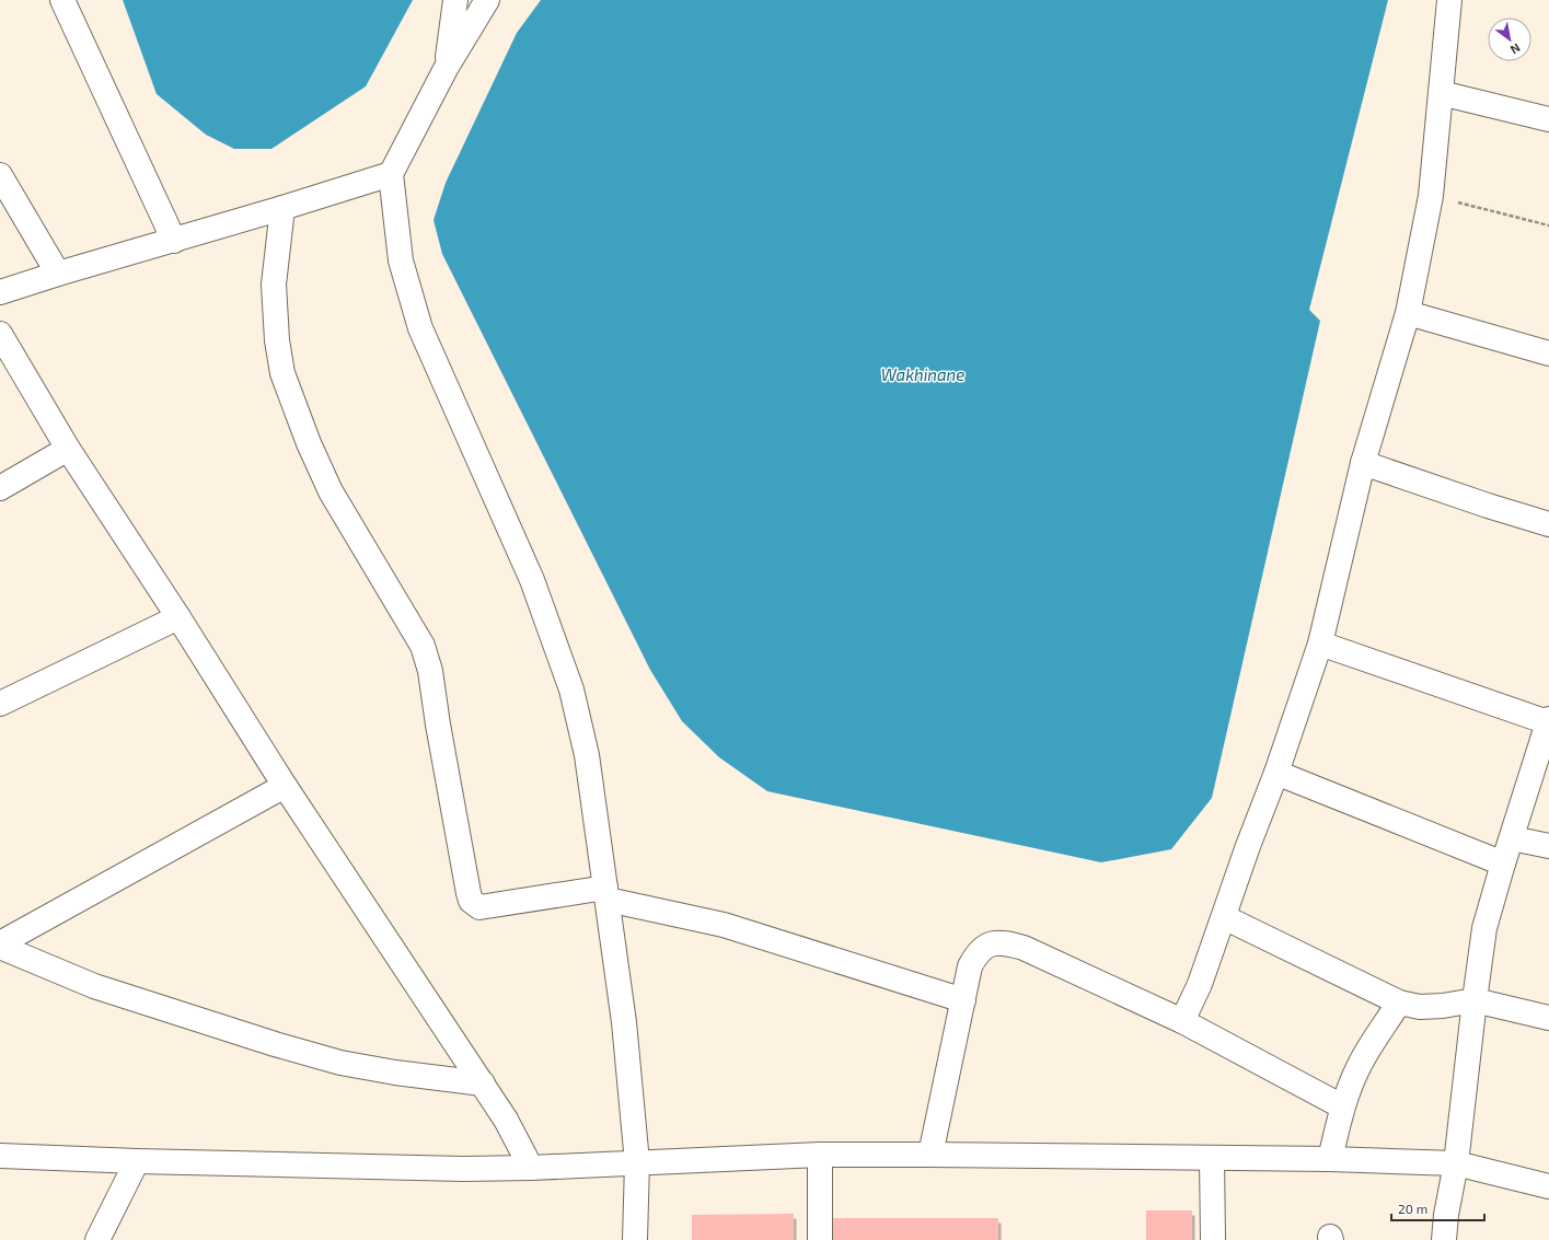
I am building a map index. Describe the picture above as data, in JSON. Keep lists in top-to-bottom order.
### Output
{
  "water": ["Wakhinane"],
  "scale_bar": "20 m",
  "north": "bottom right"
}
